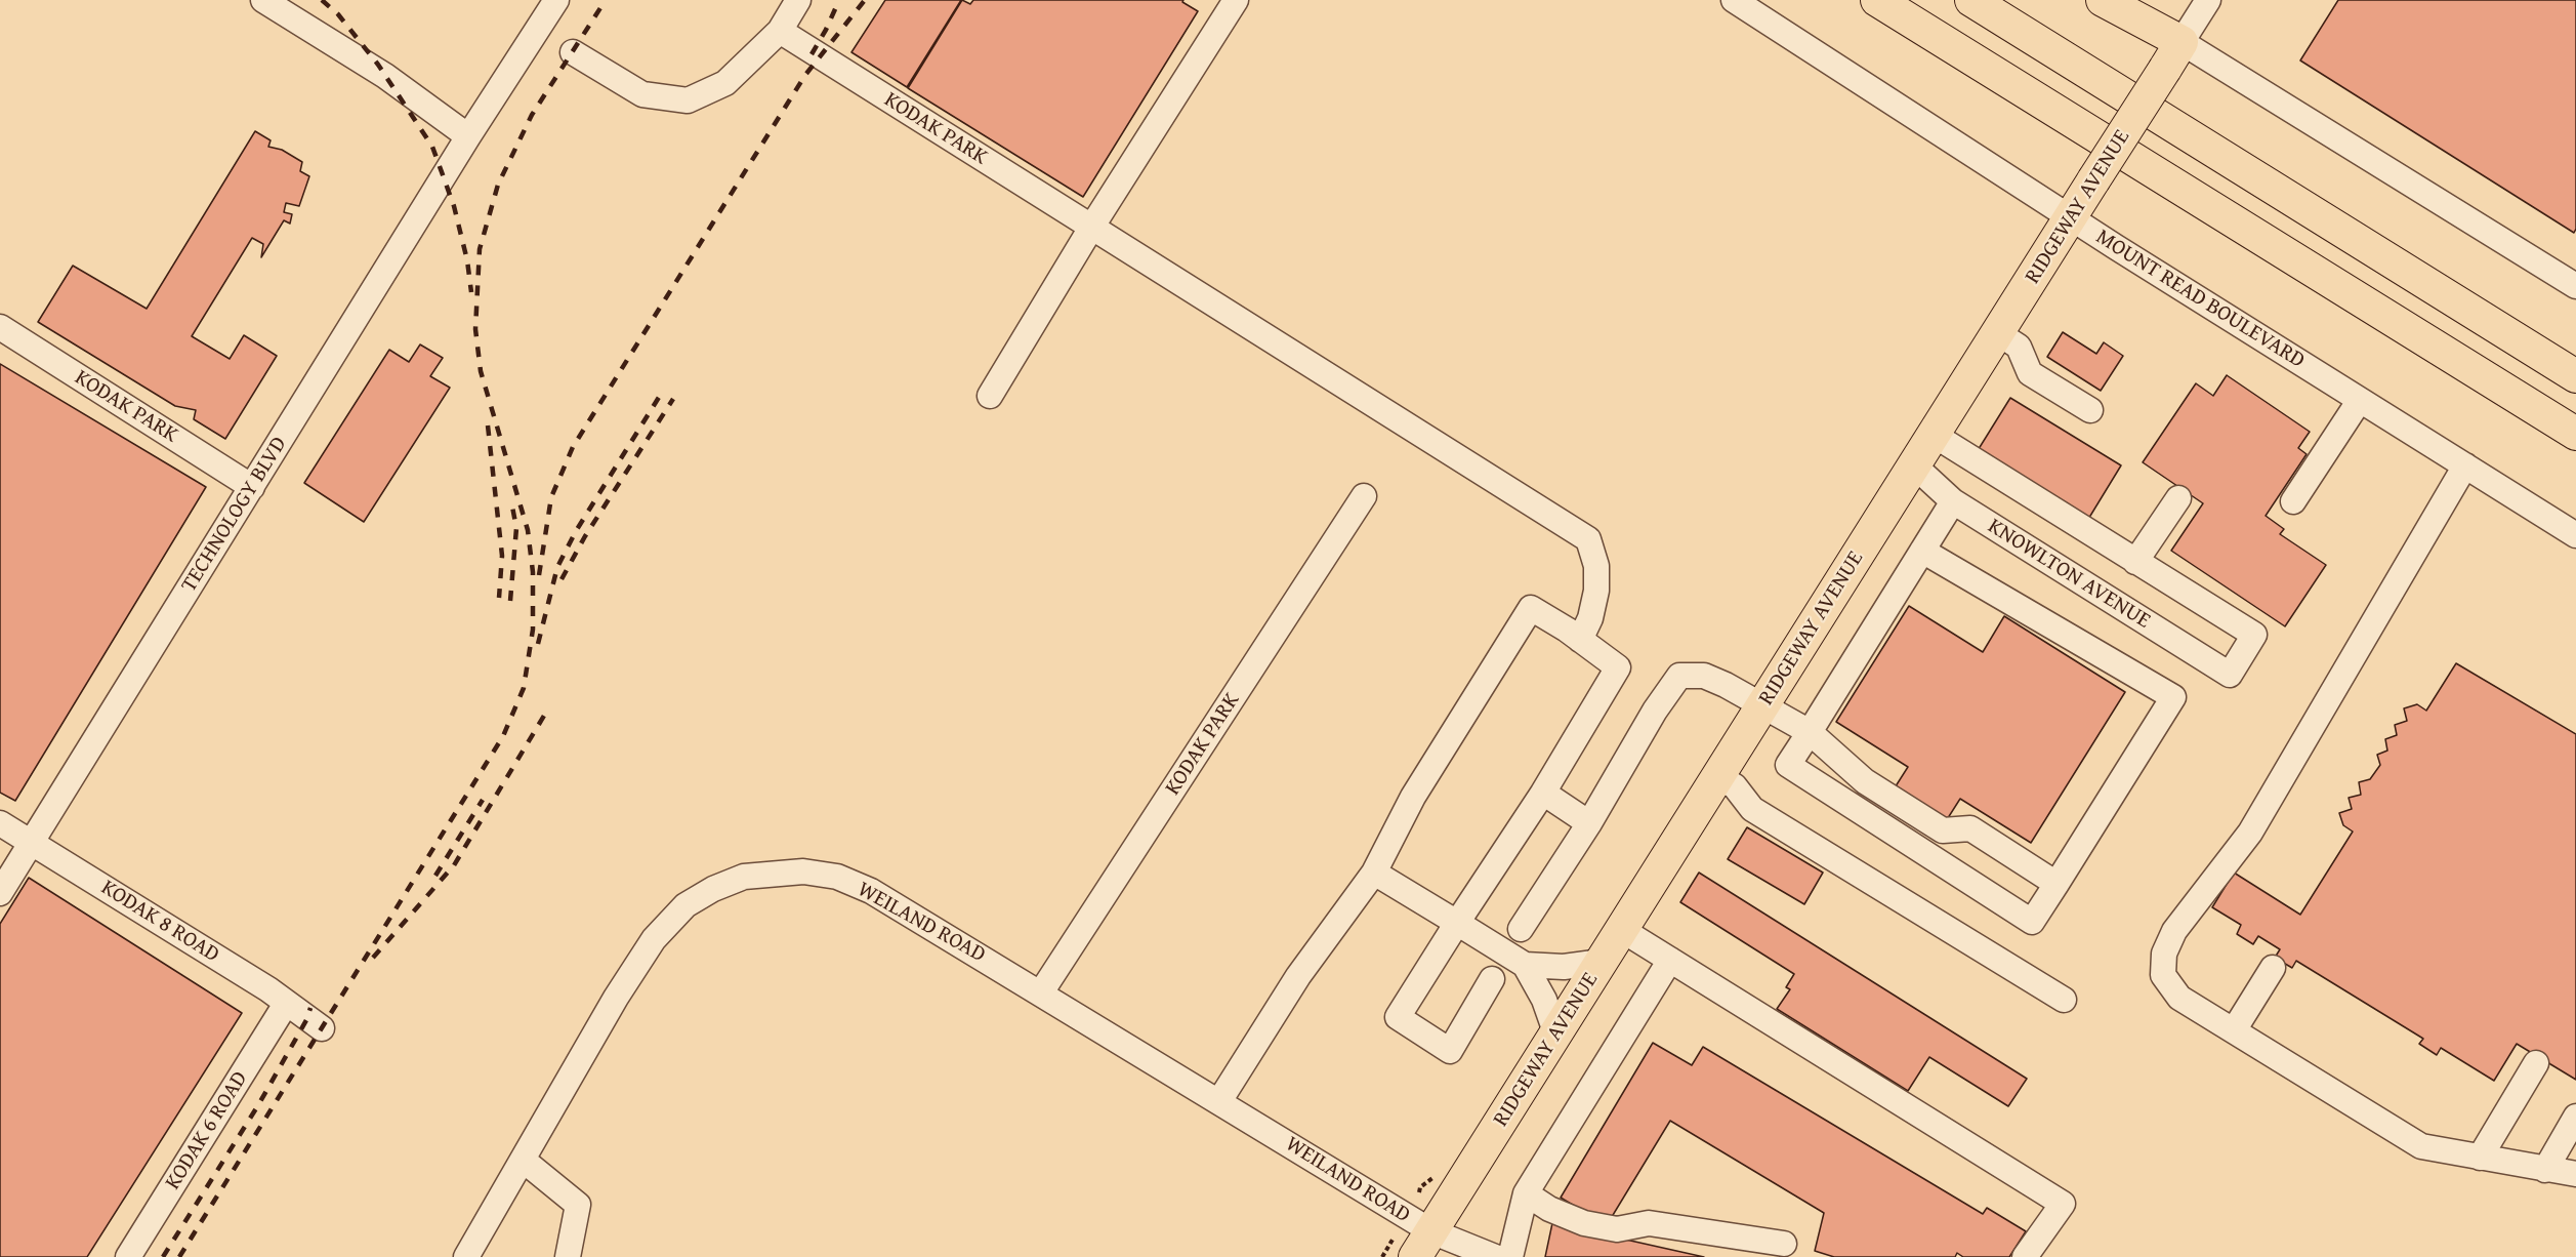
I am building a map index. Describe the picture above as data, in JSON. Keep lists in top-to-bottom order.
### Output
{
  "streets": {
    "main road": ["RIDGEWAY AVENUE"],
    "street": [
      "KODAK PARK",
      "MOUNT READ BOULEVARD",
      "TECHNOLOGY BLVD",
      "KNOWLTON AVENUE",
      "KODAK 8 ROAD",
      "WEILAND ROAD",
      "KODAK 6 ROAD"
    ]
  },
  "crossings": [
    ["KODAK PARK", "TECHNOLOGY BLVD"],
    ["KODAK PARK", "WEILAND ROAD"],
    ["RIDGEWAY AVENUE", "MOUNT READ BOULEVARD"],
    ["RIDGEWAY AVENUE", "KNOWLTON AVENUE"],
    ["RIDGEWAY AVENUE", "WEILAND ROAD"],
    ["TECHNOLOGY BLVD", "KODAK 8 ROAD"],
    ["KODAK 8 ROAD", "KODAK 6 ROAD"]
  ]
}
